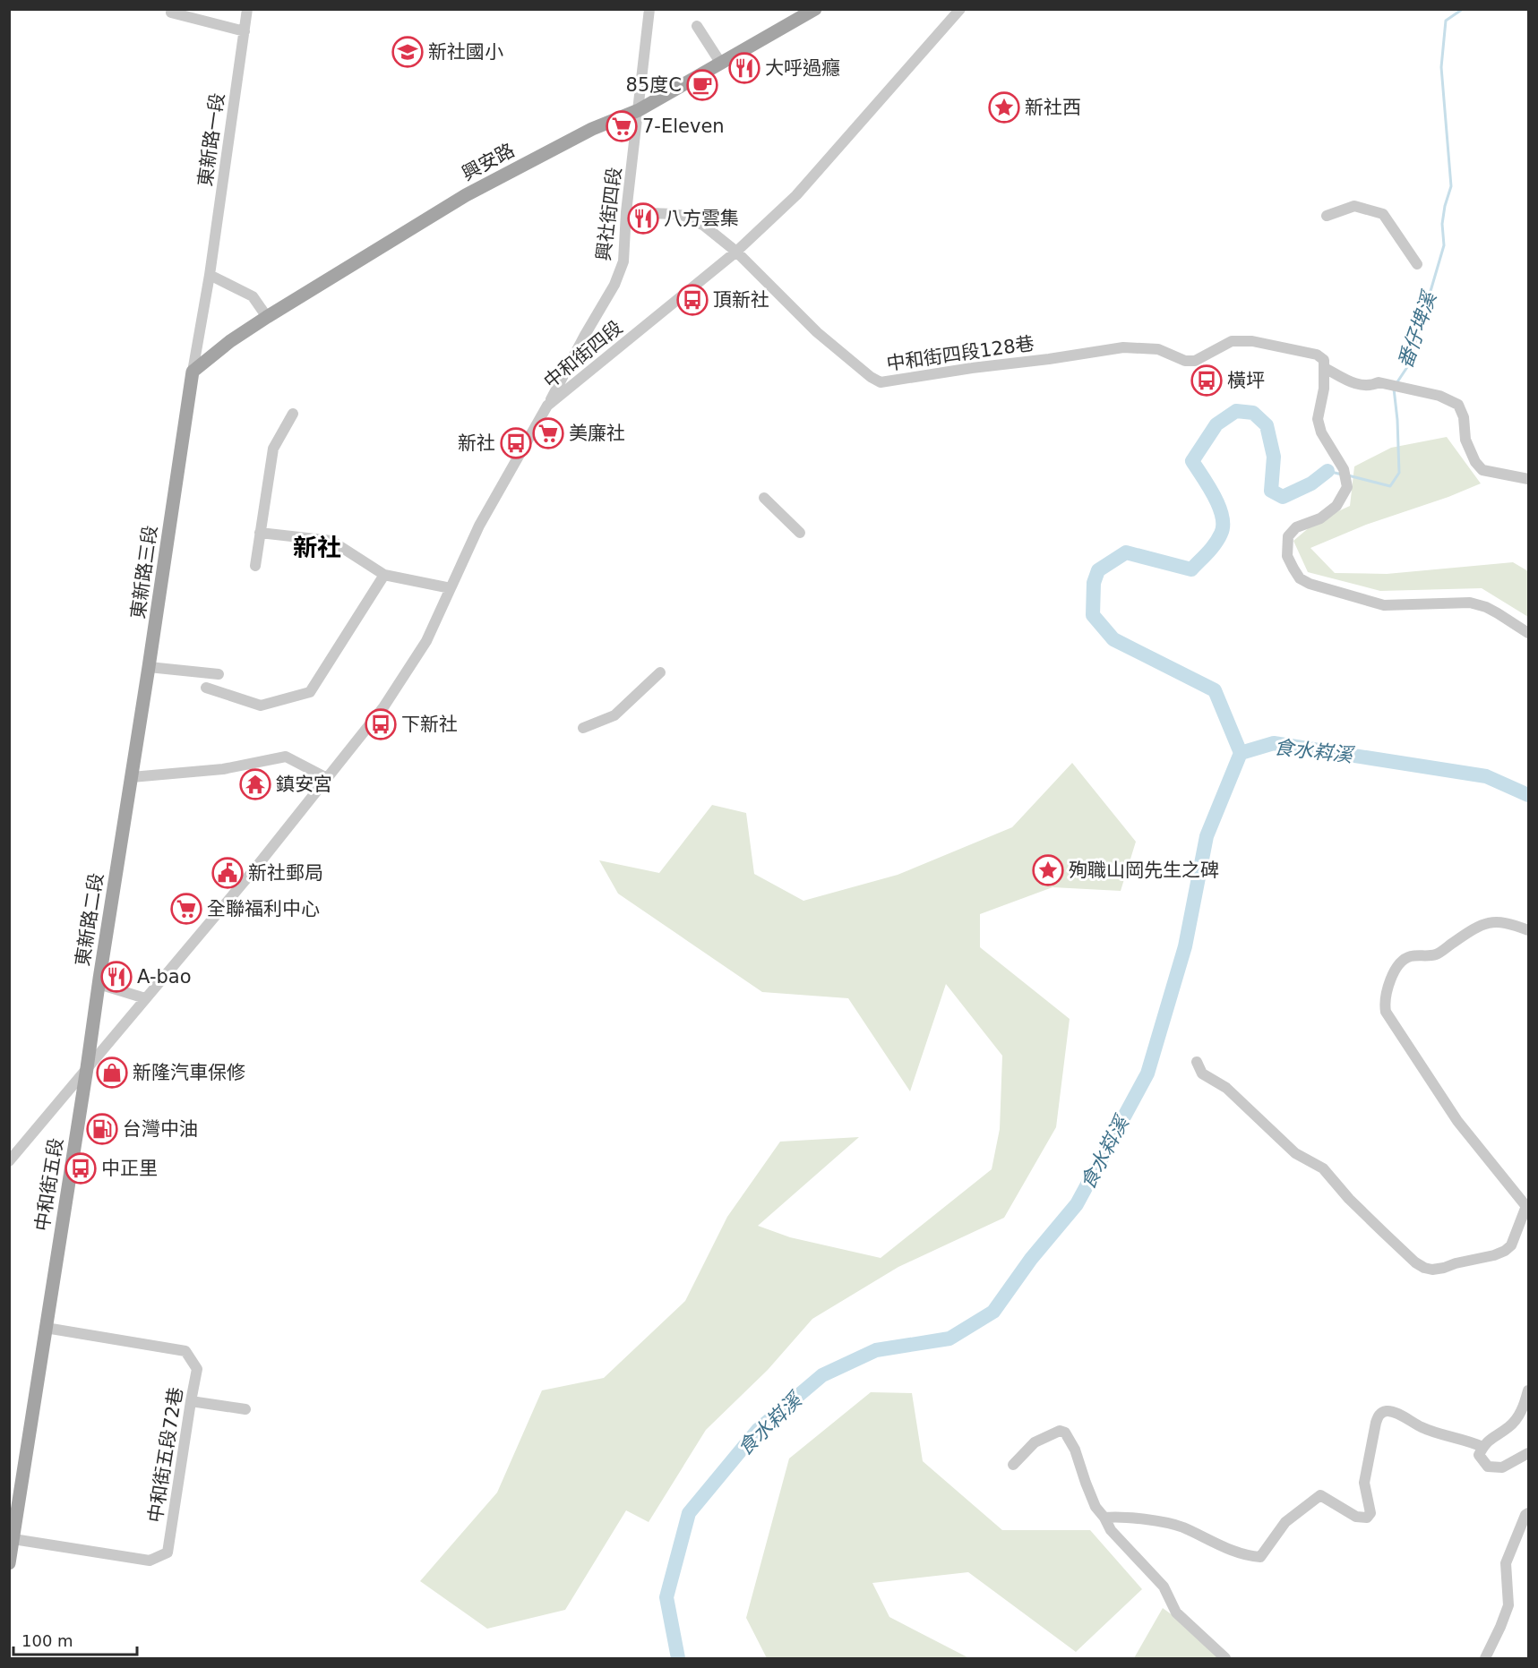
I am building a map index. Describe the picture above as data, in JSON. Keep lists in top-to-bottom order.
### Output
{
  "streets": {
    "main road": [
      "興安路",
      "東新路三段",
      "東新路二段",
      "中和街五段"
    ],
    "street": [
      "東新路一段",
      "興社街四段",
      "中和街四段128巷",
      "中和街四段",
      "中和街五段72巷"
    ]
  },
  "crossings": [
    ["興安路", "興社街四段"],
    ["興安路", "東新路三段"],
    ["興社街四段", "中和街四段128巷"],
    ["興社街四段", "中和街四段"],
    ["中和街四段128巷", "中和街四段"],
    ["東新路三段", "東新路二段"],
    ["東新路二段", "中和街五段"],
    ["中和街五段", "中和街五段72巷"]
  ],
  "districts": ["新社"],
  "water": ["番仔埤溪", "食水嵙溪"],
  "places": {
    "school or university": ["新社國小"],
    "restaurant": ["大呼過癮", "八方雲集", "A-bao"],
    "cafe": ["85度C"],
    "place": ["新社西", "殉職山岡先生之碑"],
    "supermarket": ["7-Eleven", "美廉社", "全聯福利中心"],
    "bus stop": [
      "頂新社",
      "橫坪",
      "新社",
      "下新社",
      "中正里"
    ],
    "temple": ["鎮安宮"],
    "public building": ["新社郵局"],
    "shop": ["新隆汽車保修"],
    "fuel station": ["台灣中油"]
  },
  "scale_bar": "100 m"
}
